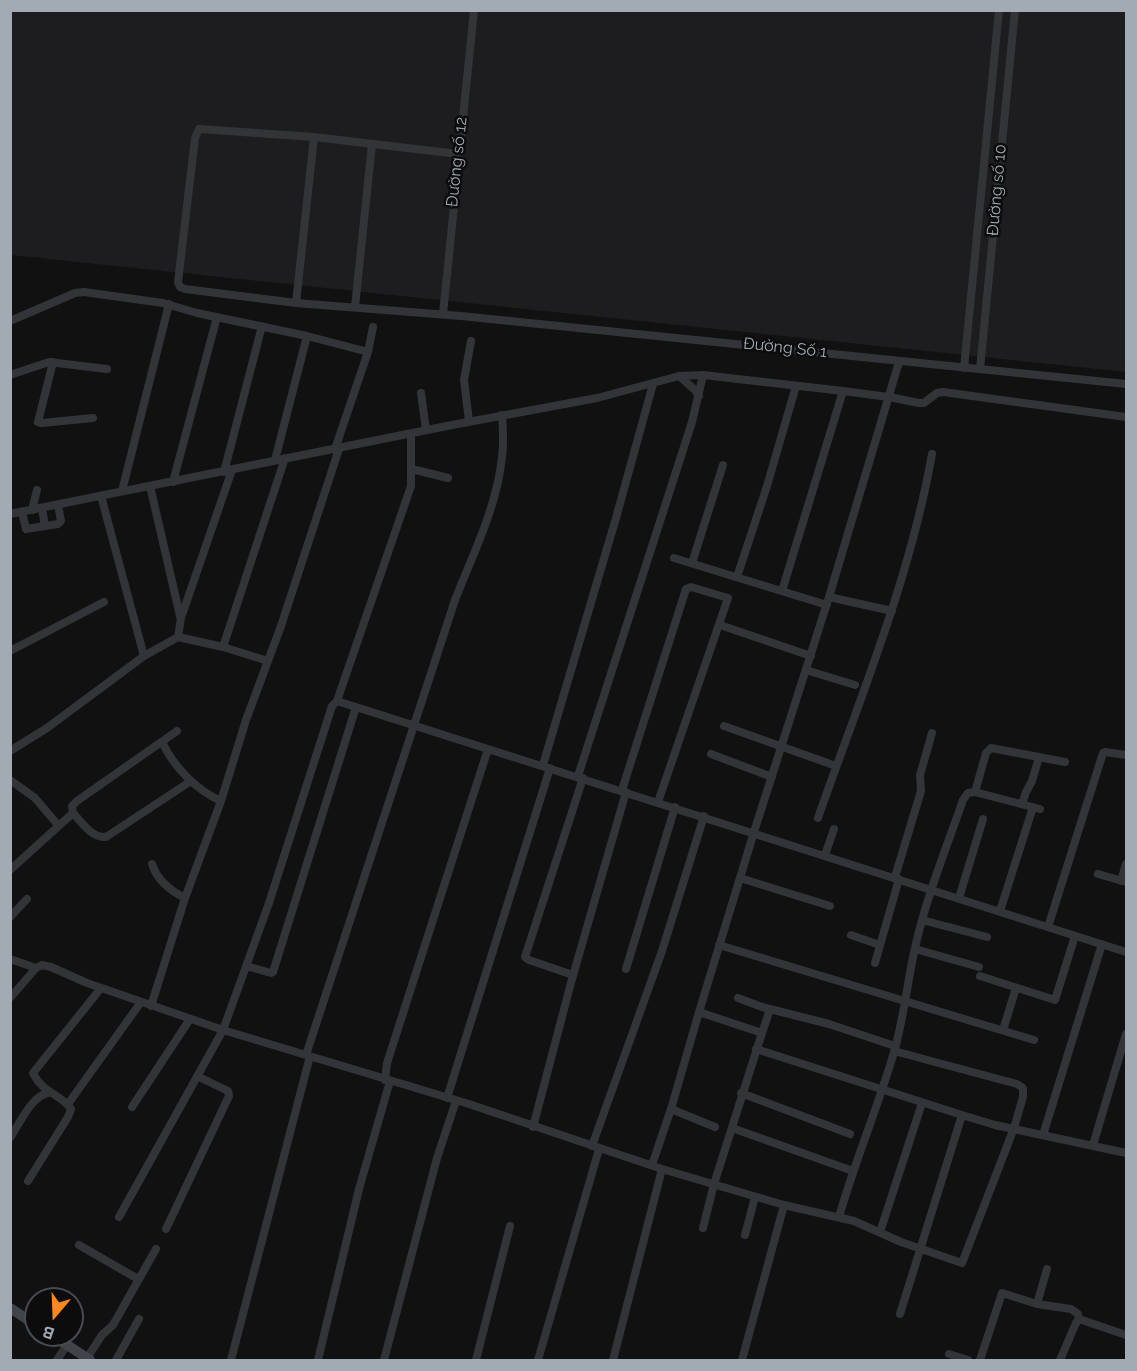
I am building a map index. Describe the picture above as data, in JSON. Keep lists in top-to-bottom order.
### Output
{
  "streets": {
    "street": ["Đường số 12", "Đường số 10", "Đường Số 1"]
  },
  "crossings": [
    ["Đường số 12", "Đường Số 1"],
    ["Đường số 10", "Đường Số 1"]
  ],
  "north": "bottom"
}
